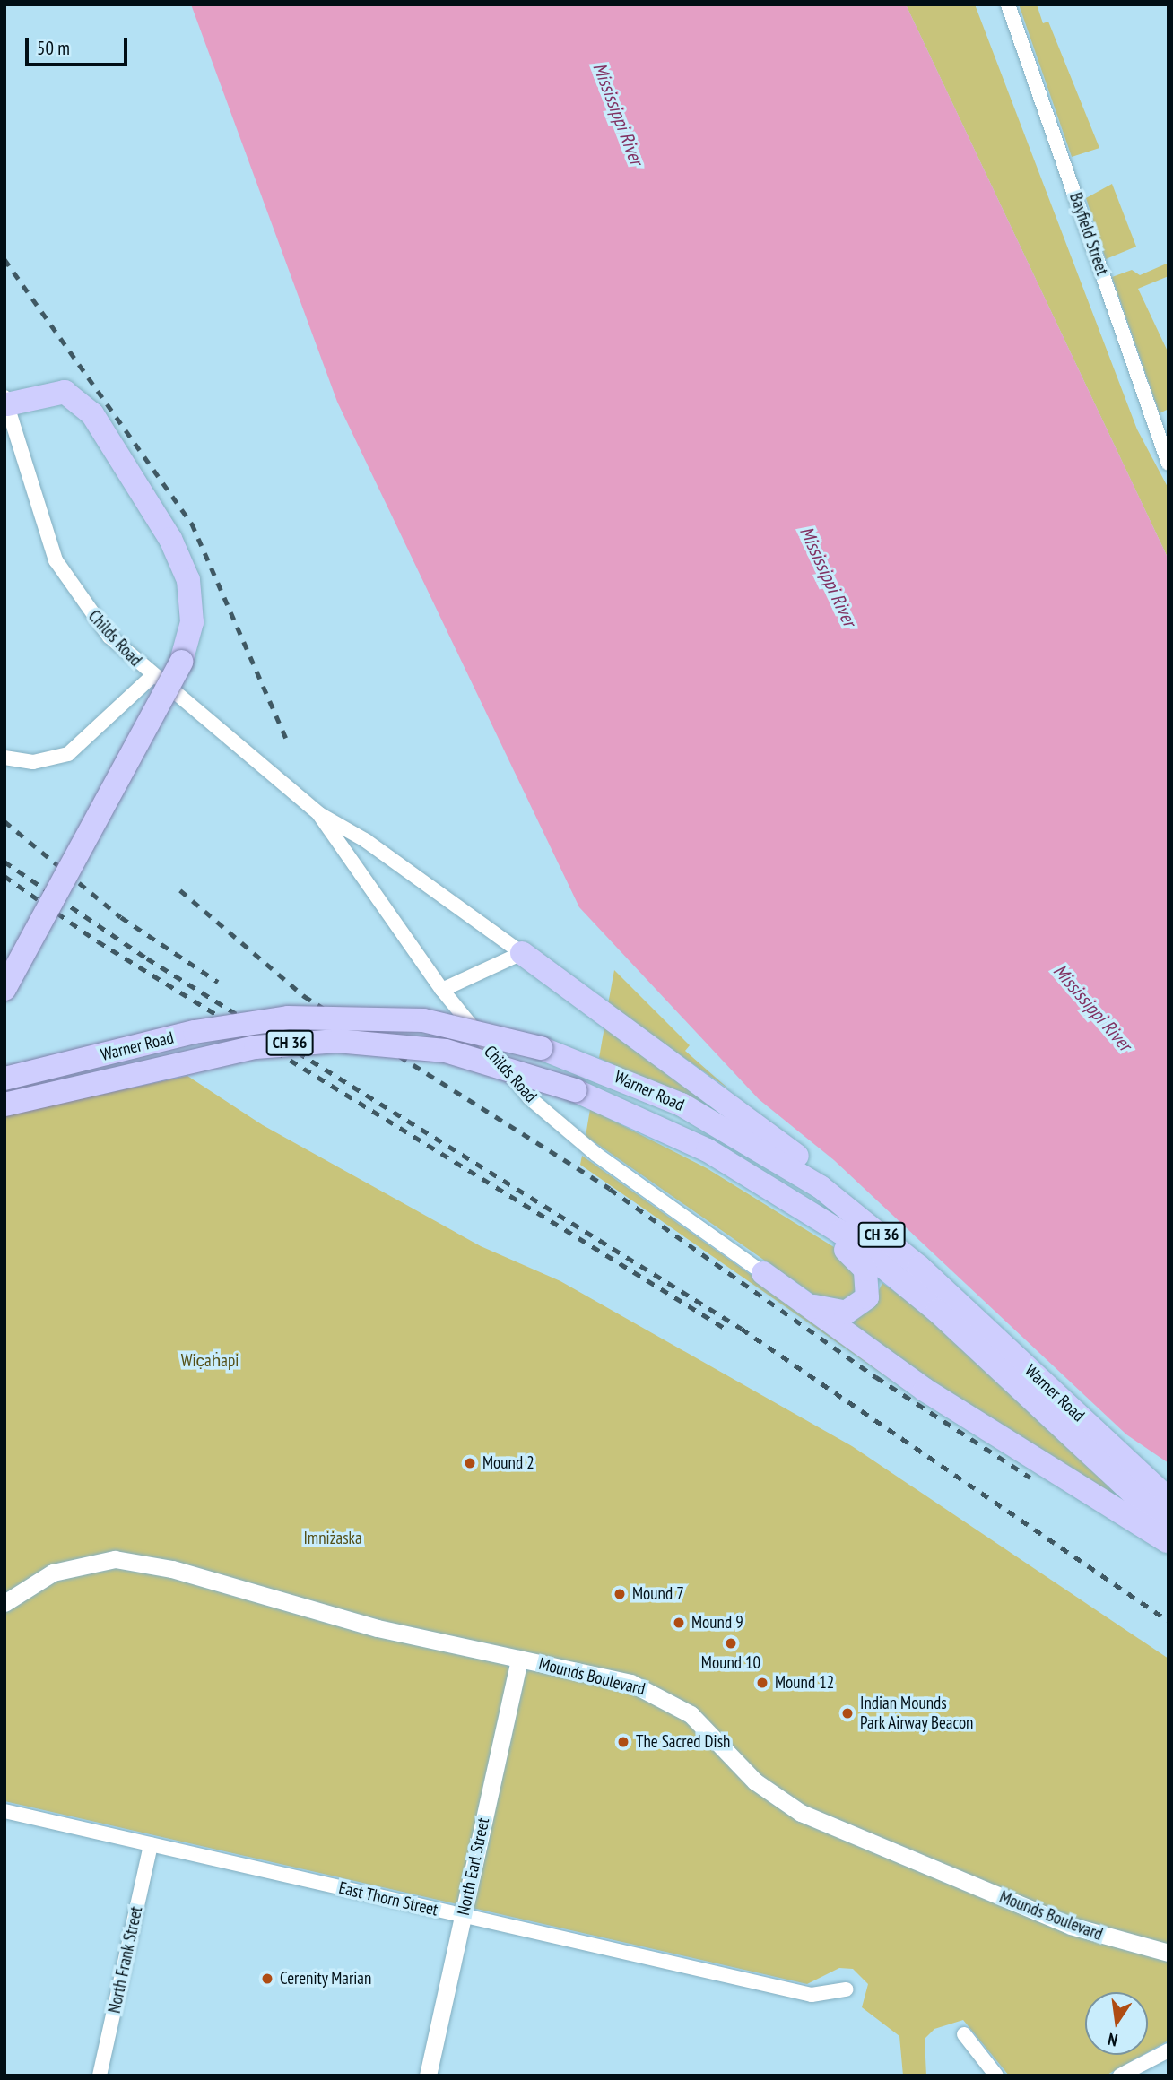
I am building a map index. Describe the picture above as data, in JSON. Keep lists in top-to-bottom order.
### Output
{
  "streets": {
    "highway": ["CH 36", "Warner Road"],
    "street": [
      "Bayfield Street",
      "Childs Road",
      "Mounds Boulevard",
      "North Earl Street",
      "East Thorn Street",
      "North Frank Street"
    ]
  },
  "crossings": [
    ["Mounds Boulevard", "North Earl Street"],
    ["North Earl Street", "East Thorn Street"],
    ["East Thorn Street", "North Frank Street"]
  ],
  "water": ["Mississippi River"],
  "parks": ["Wic̣aḣapi", "Imniżaska"],
  "places": [
    "Mound 2",
    "Mound 7",
    "Mound 9",
    "Mound 10",
    "Mound 12",
    "Indian Mounds Park Airway Beacon",
    "The Sacred Dish",
    "Cerenity Marian"
  ],
  "scale_bar": "50 m",
  "north": "bottom"
}
